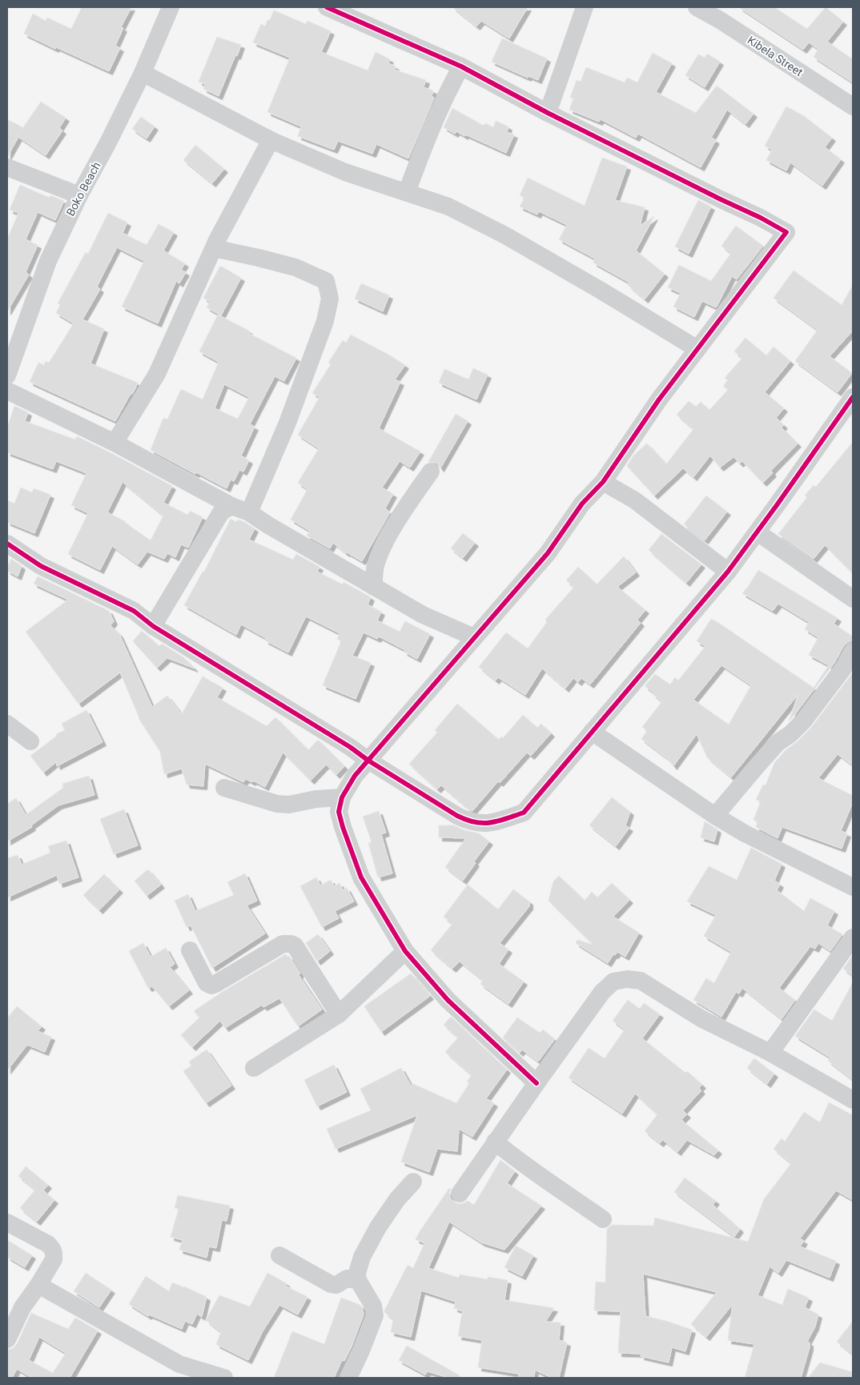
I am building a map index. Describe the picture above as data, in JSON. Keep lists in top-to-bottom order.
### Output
{
  "streets": {
    "street": ["Kibela Street", "Boko Beach"]
  }
}
